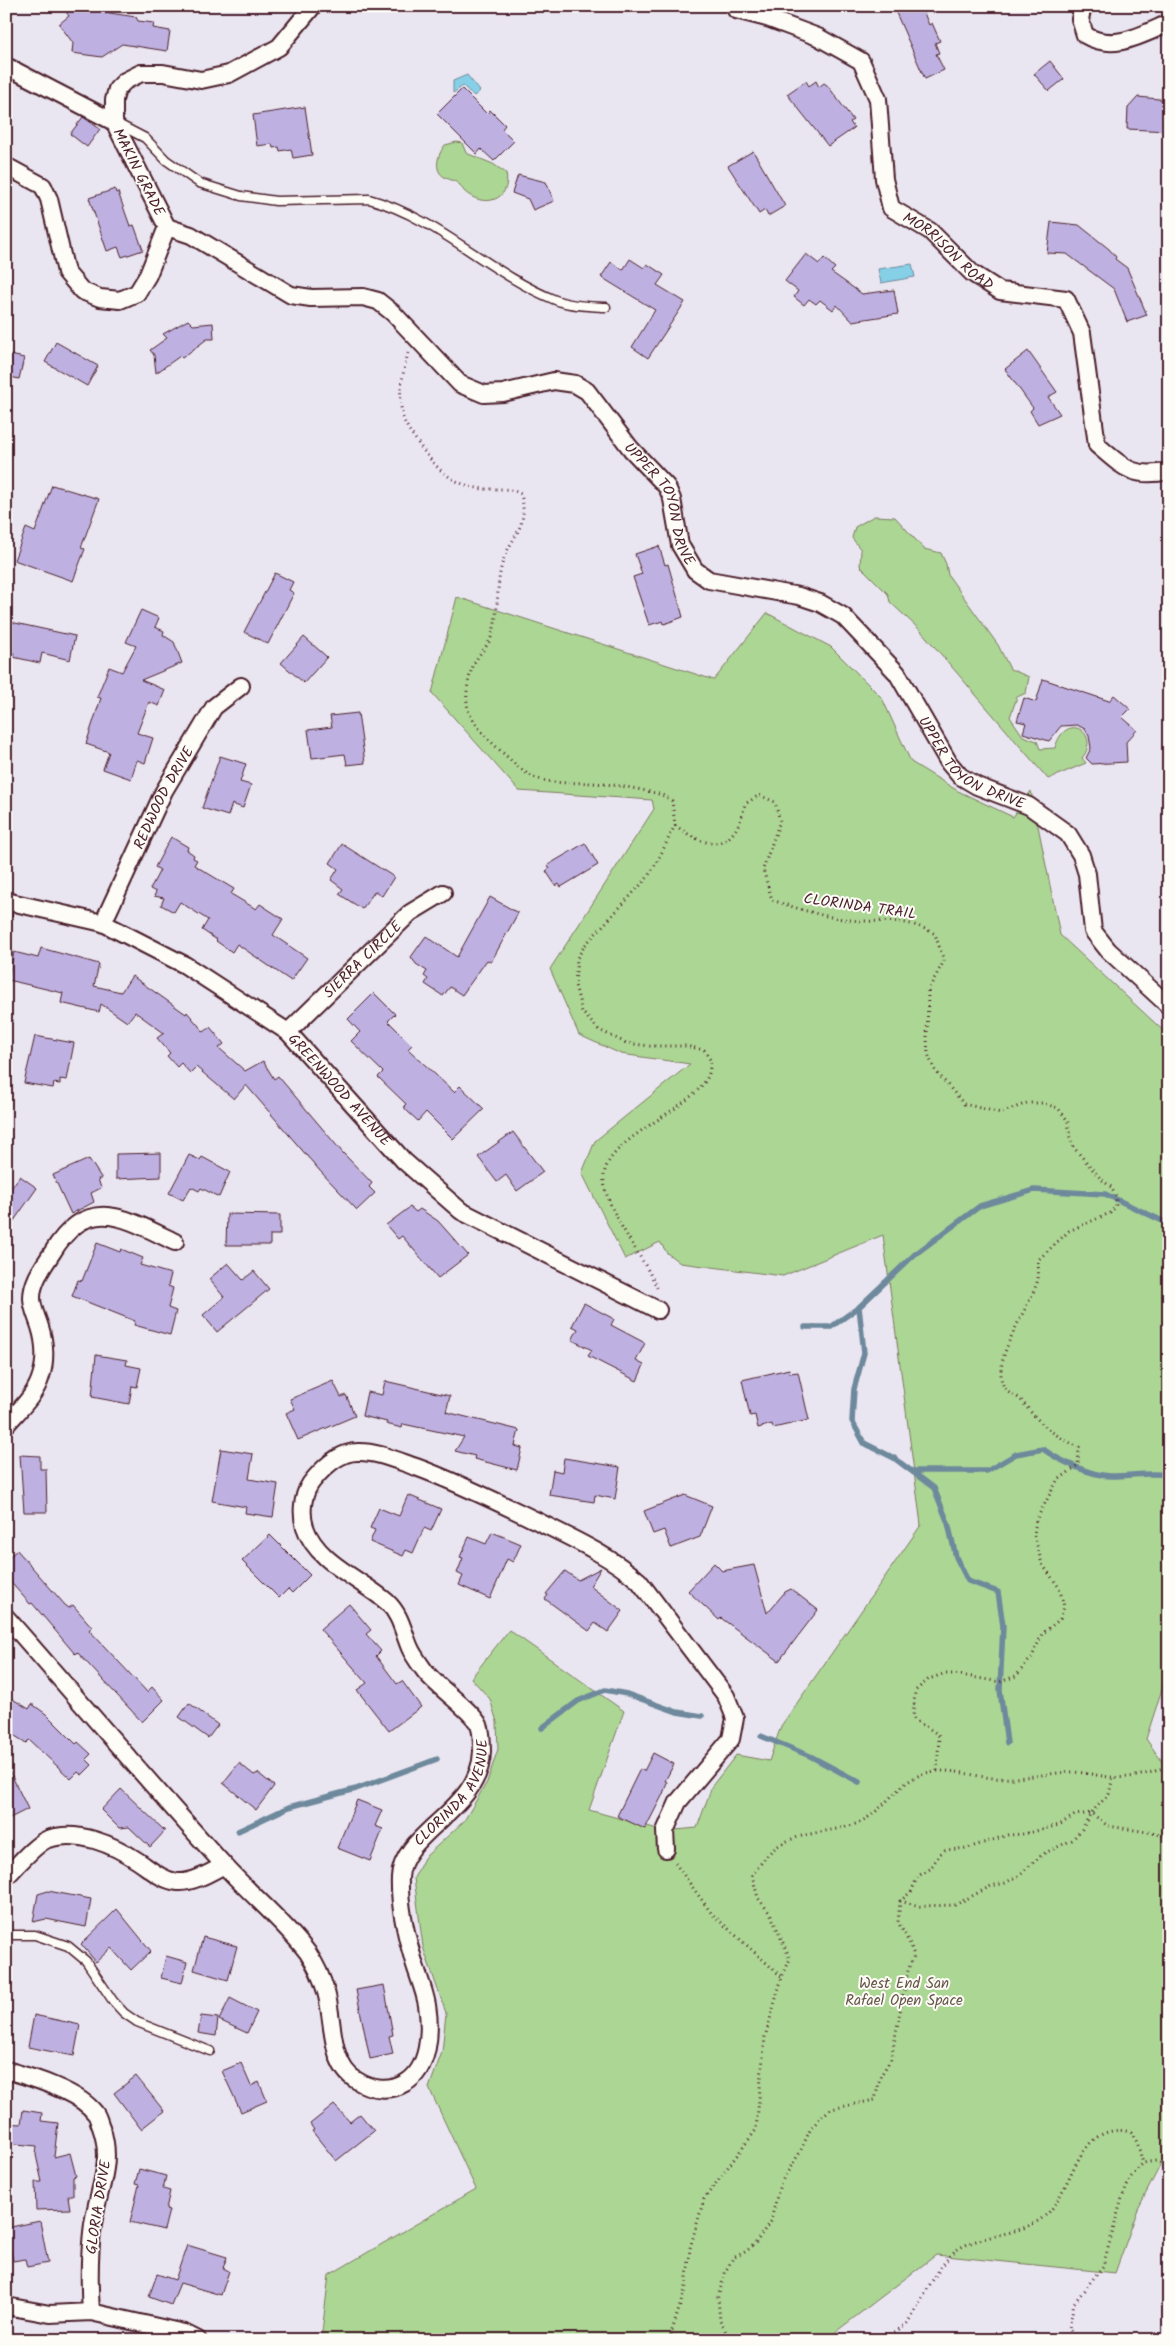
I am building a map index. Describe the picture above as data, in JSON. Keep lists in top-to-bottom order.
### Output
{
  "streets": {
    "street": [
      "MAKIN GRADE",
      "MORRISON ROAD",
      "UPPER TOYON DRIVE",
      "REDWOOD DRIVE",
      "SIERRA CIRCLE",
      "GREENWOOD AVENUE",
      "CLORINDA AVENUE",
      "GLORIA DRIVE"
    ],
    "path": ["CLORINDA TRAIL"]
  },
  "crossings": [
    ["MAKIN GRADE", "UPPER TOYON DRIVE"],
    ["REDWOOD DRIVE", "GREENWOOD AVENUE"],
    ["SIERRA CIRCLE", "GREENWOOD AVENUE"]
  ],
  "parks": ["West End San Rafael Open Space"]
}
